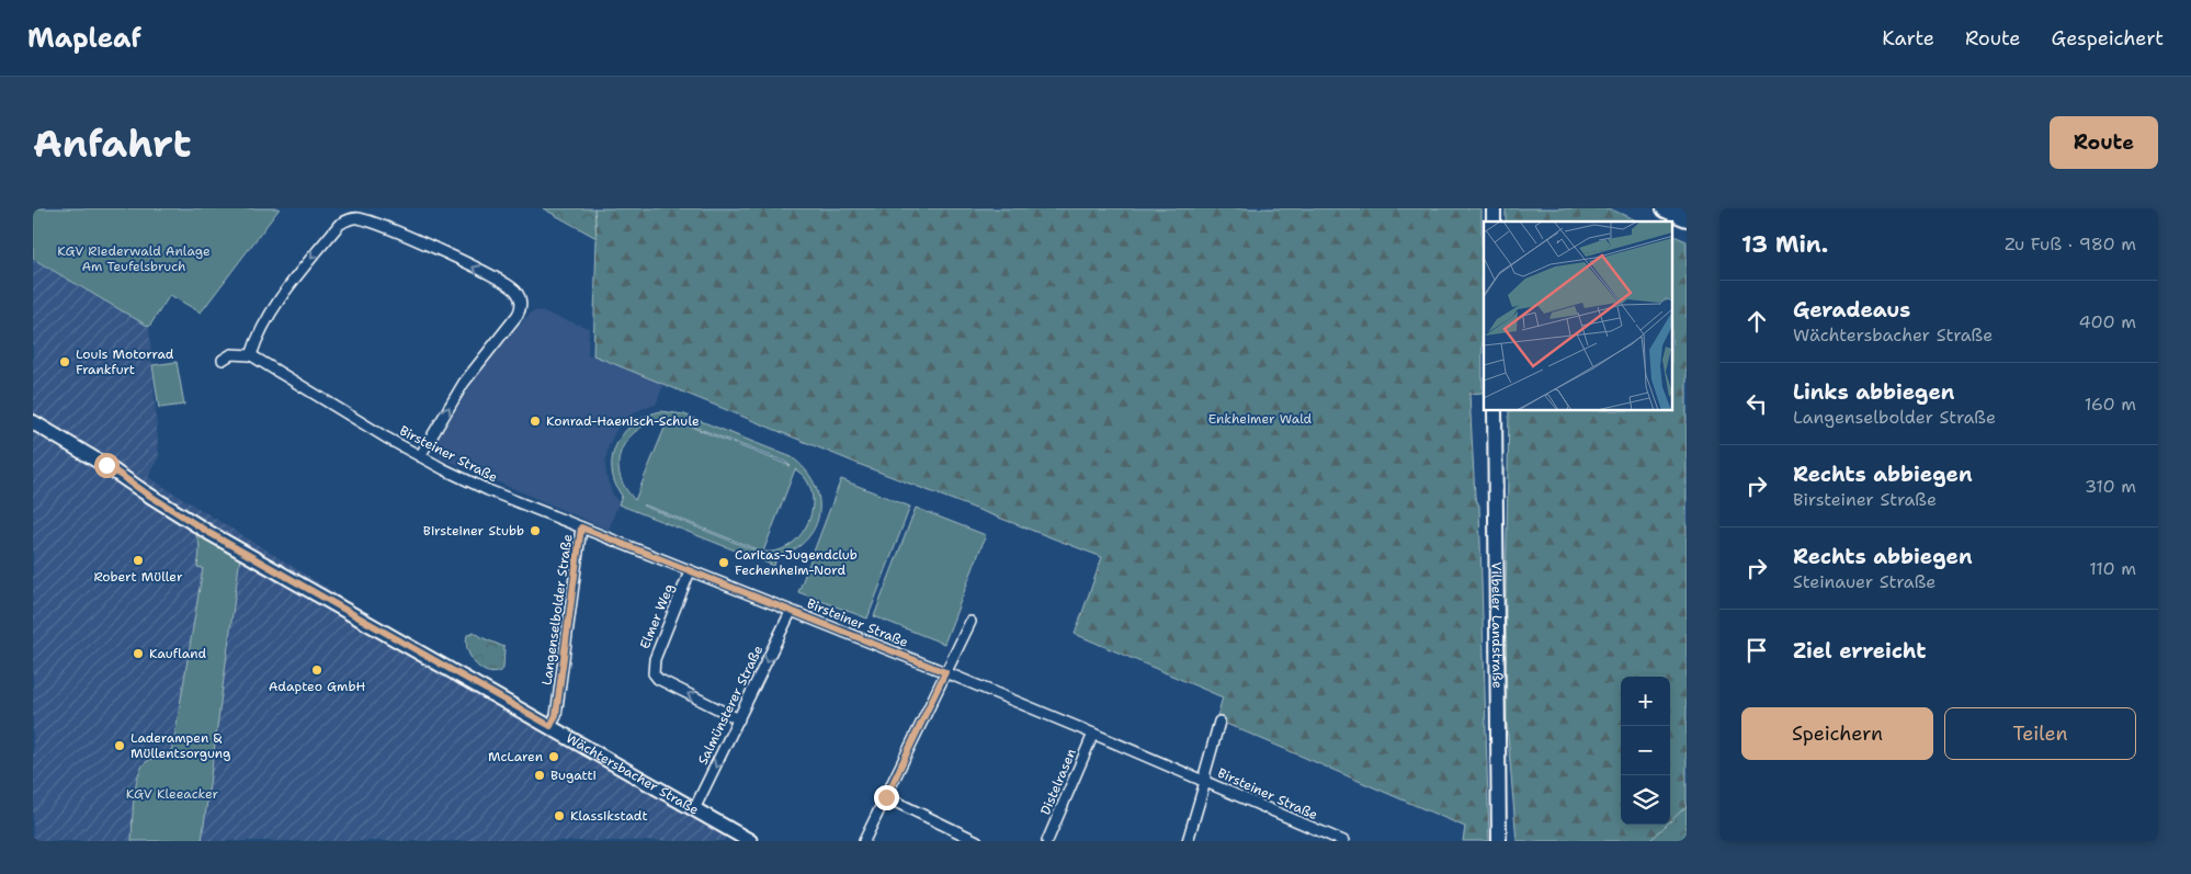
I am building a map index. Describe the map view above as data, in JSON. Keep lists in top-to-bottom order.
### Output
{
  "streets": {
    "street": [
      "Birsteiner Straße",
      "Langenselbolder Straße",
      "Elmer Weg",
      "Vilbeler Landstraße",
      "Salmünsterer Straße",
      "Wächtersbacher Straße",
      "Distelrasen"
    ]
  },
  "crossings": [
    ["Birsteiner Straße", "Langenselbolder Straße"],
    ["Birsteiner Straße", "Elmer Weg"],
    ["Birsteiner Straße", "Salmünsterer Straße"],
    ["Birsteiner Straße", "Distelrasen"],
    ["Langenselbolder Straße", "Wächtersbacher Straße"],
    ["Elmer Weg", "Salmünsterer Straße"],
    ["Salmünsterer Straße", "Wächtersbacher Straße"]
  ],
  "one_way": ["Salmünsterer Straße"],
  "parks": ["KGV Riederwald Anlage Am Teufelsbruch", "Enkheimer Wald", "KGV Kleeacker"],
  "places": [
    "Louis Motorrad Frankfurt",
    "Konrad-Haenisch-Schule",
    "Birsteiner Stubb",
    "Robert Müller",
    "Caritas-Jugendclub Fechenheim-Nord",
    "Kaufland",
    "Adapteo GmbH",
    "Laderampen & Müllentsorgung",
    "McLaren",
    "Bugatti",
    "Klassikstadt"
  ],
  "page": {
    "header": "Mapleaf",
    "nav": ["Karte", "Route", "Gespeichert"],
    "buttons": [
      "Route",
      ["Speichern", "Teilen"]
    ],
    "title": "Anfahrt",
    "heading": ["13 Min.", "Zu Fuß · 980 m"],
    "list": [
      ["Geradeaus", "Wächtersbacher Straße", "400 m"],
      ["Links abbiegen", "Langenselbolder Straße", "160 m"],
      ["Rechts abbiegen", "Birsteiner Straße", "310 m"],
      ["Rechts abbiegen", "Steinauer Straße", "110 m"],
      "Ziel erreicht"
    ],
    "map_buttons": ["+", "−"]
  }
}
